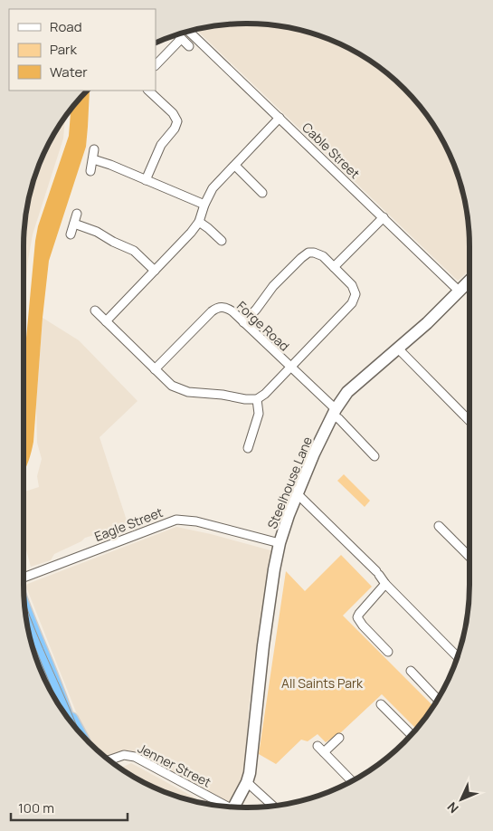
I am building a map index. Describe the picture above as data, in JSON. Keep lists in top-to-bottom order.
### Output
{
  "streets": {
    "street": [
      "Cable Street",
      "Forge Road",
      "Steelhouse Lane",
      "Eagle Street",
      "Jenner Street"
    ]
  },
  "crossings": [
    ["Cable Street", "Steelhouse Lane"],
    ["Forge Road", "Steelhouse Lane"],
    ["Steelhouse Lane", "Eagle Street"]
  ],
  "parks": ["All Saints Park"],
  "legend": ["Road", "Park", "Water"],
  "scale_bar": "100 m",
  "north": "bottom left"
}
